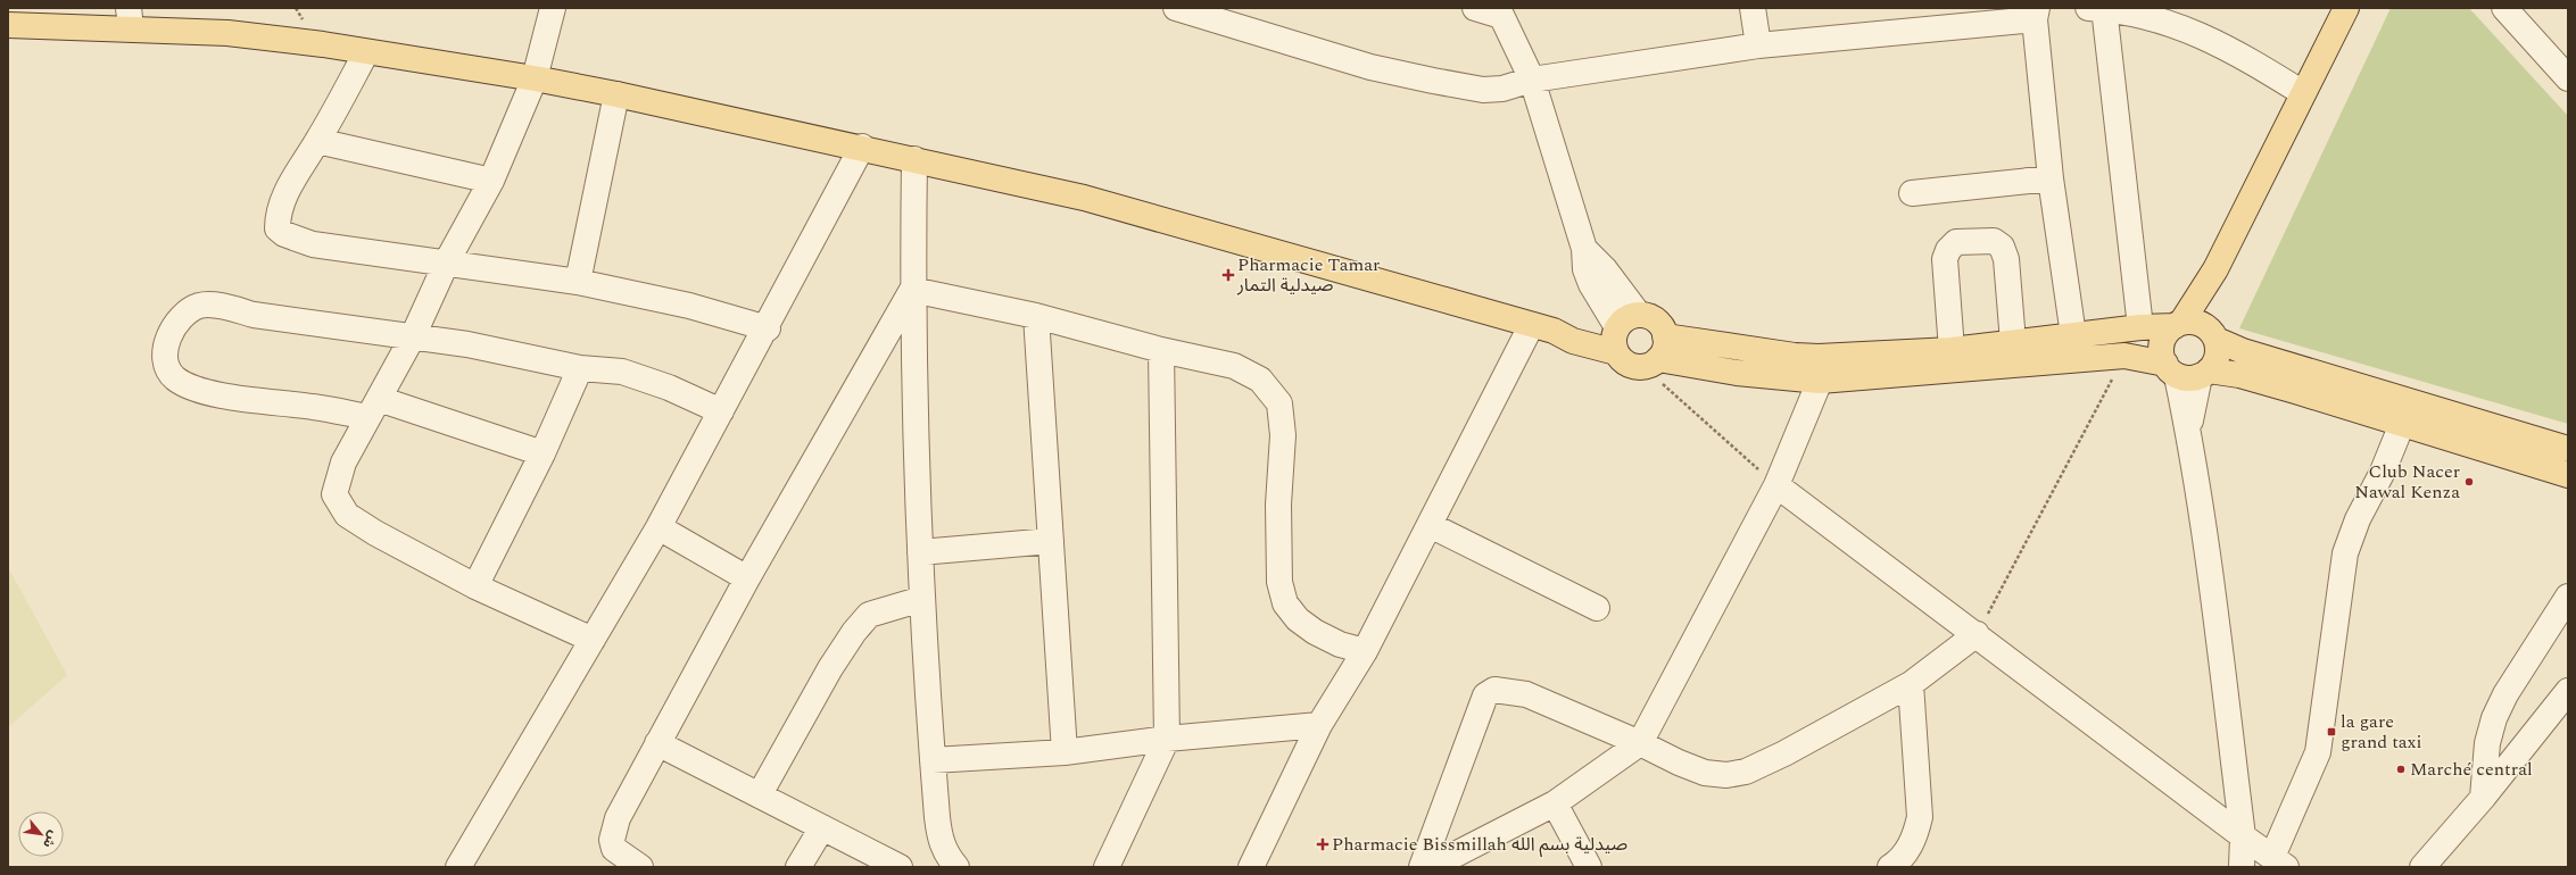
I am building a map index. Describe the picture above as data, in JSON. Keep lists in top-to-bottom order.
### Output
{
  "places": {
    "health": ["Pharmacie Tamar صيدلية التمار", "Pharmacie Bissmillah صيدلية بسم الله"],
    "other": ["Club Nacer Nawal Kenza", "Marché central"],
    "transit": ["la gare grand taxi"]
  },
  "north": "bottom right"
}
